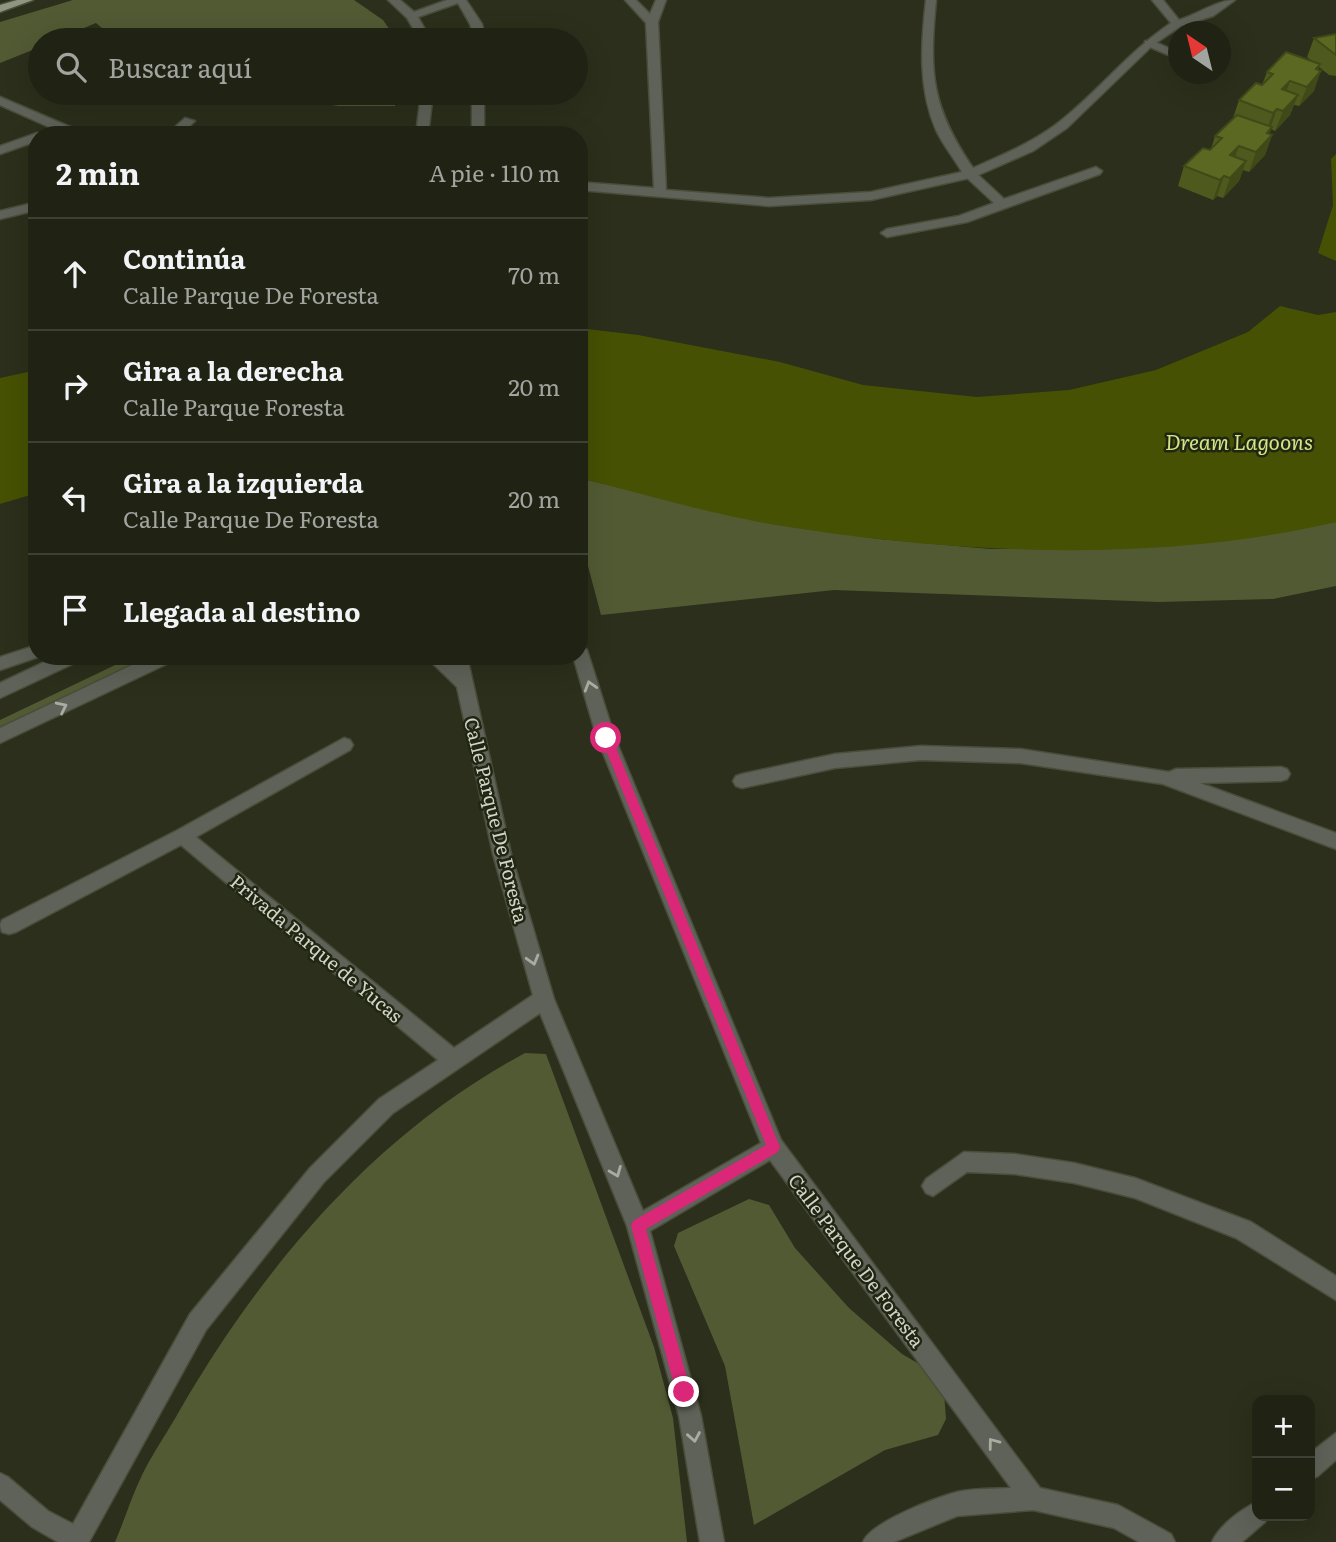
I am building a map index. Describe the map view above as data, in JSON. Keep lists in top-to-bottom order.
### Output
{
  "streets": {
    "street": ["Calle Parque De Foresta", "Privada Parque de Yucas"]
  },
  "water": ["Dream Lagoons"],
  "north": "top left",
  "page": {
    "search": "Buscar aquí",
    "heading": ["2 min", "A pie · 110 m"],
    "list": [
      ["Continúa", "Calle Parque De Foresta", "70 m"],
      ["Gira a la derecha", "Calle Parque Foresta", "20 m"],
      ["Gira a la izquierda", "Calle Parque De Foresta", "20 m"],
      "Llegada al destino"
    ],
    "map_buttons": ["+", "−"]
  }
}
